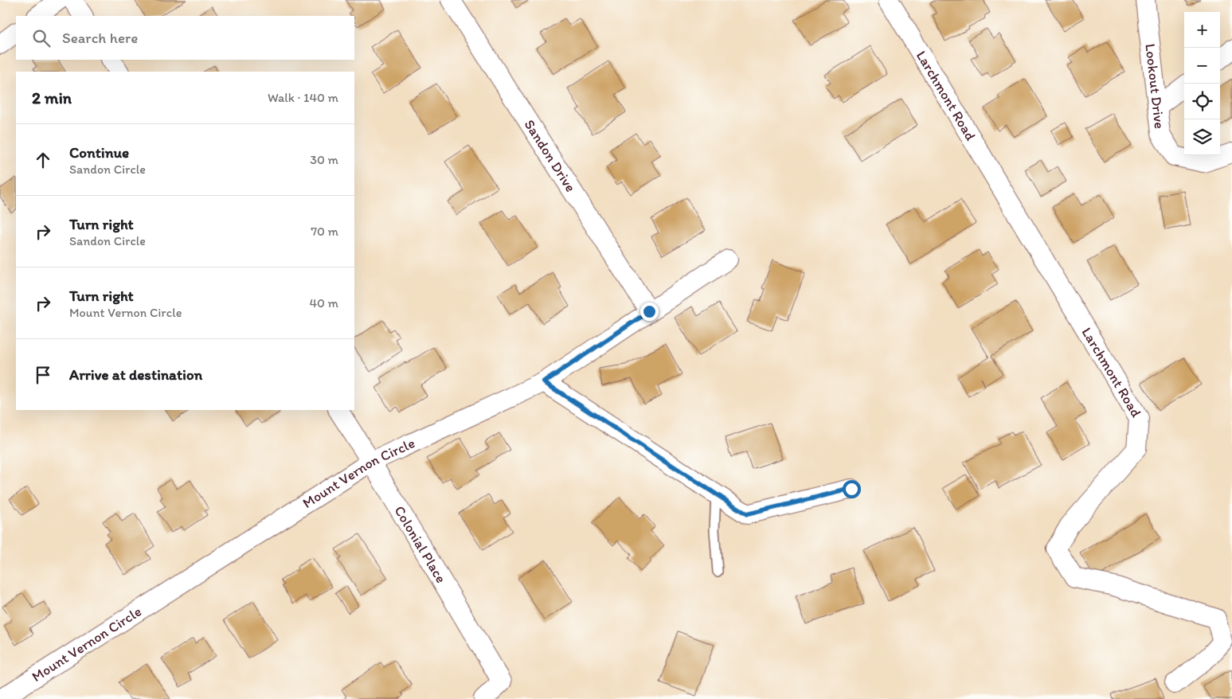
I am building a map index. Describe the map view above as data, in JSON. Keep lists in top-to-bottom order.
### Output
{
  "streets": {
    "street": [
      "Lookout Drive",
      "Larchmont Road",
      "Sandon Drive",
      "Mount Vernon Circle",
      "Colonial Place"
    ]
  },
  "crossings": [
    ["Sandon Drive", "Mount Vernon Circle"],
    ["Mount Vernon Circle", "Colonial Place"]
  ],
  "page": {
    "map_buttons": ["+", "−"],
    "search": "Search here",
    "heading": ["2 min", "Walk · 140 m"],
    "list": [
      ["Continue", "Sandon Circle", "30 m"],
      ["Turn right", "Sandon Circle", "70 m"],
      ["Turn right", "Mount Vernon Circle", "40 m"],
      "Arrive at destination"
    ]
  }
}
